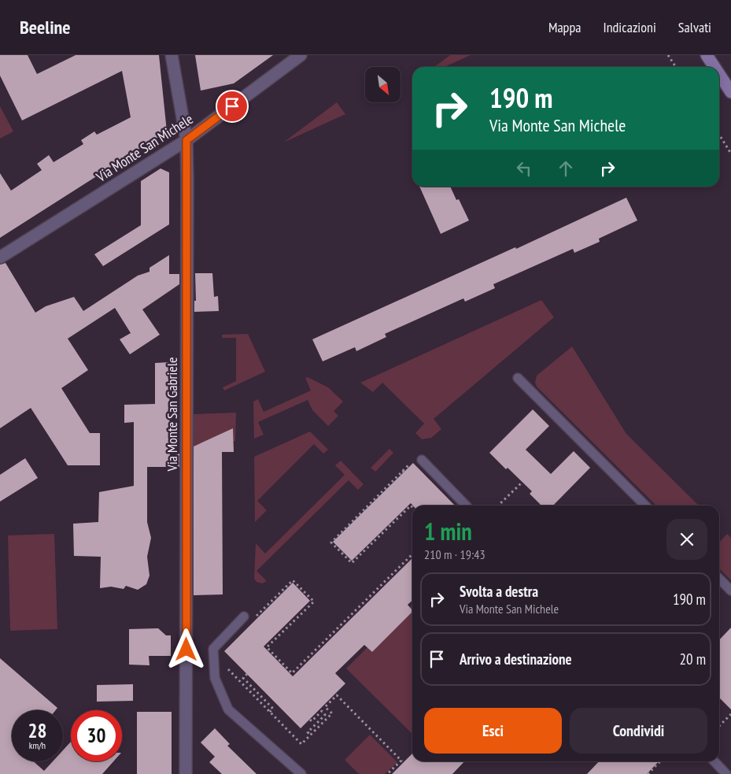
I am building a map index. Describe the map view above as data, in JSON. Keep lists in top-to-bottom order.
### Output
{
  "streets": {
    "street": ["Via Monte San Michele", "Via Monte San Gabriele"]
  },
  "crossings": [
    ["Via Monte San Michele", "Via Monte San Gabriele"]
  ],
  "north": "bottom right",
  "page": {
    "header": "Beeline",
    "nav": ["Mappa", "Indicazioni", "Salvati"],
    "turn": ["190 m", "Via Monte San Michele"],
    "heading": ["1 min", "210 m · 19:43"],
    "list": [
      {
        "name": "Svolta a destra",
        "note": "Via Monte San Michele",
        "value": "190 m"
      },
      {
        "name": "Arrivo a destinazione",
        "value": "20 m"
      }
    ],
    "buttons": ["Esci", "Condividi"],
    "speed": "28 km/h",
    "limit": "30"
  }
}
